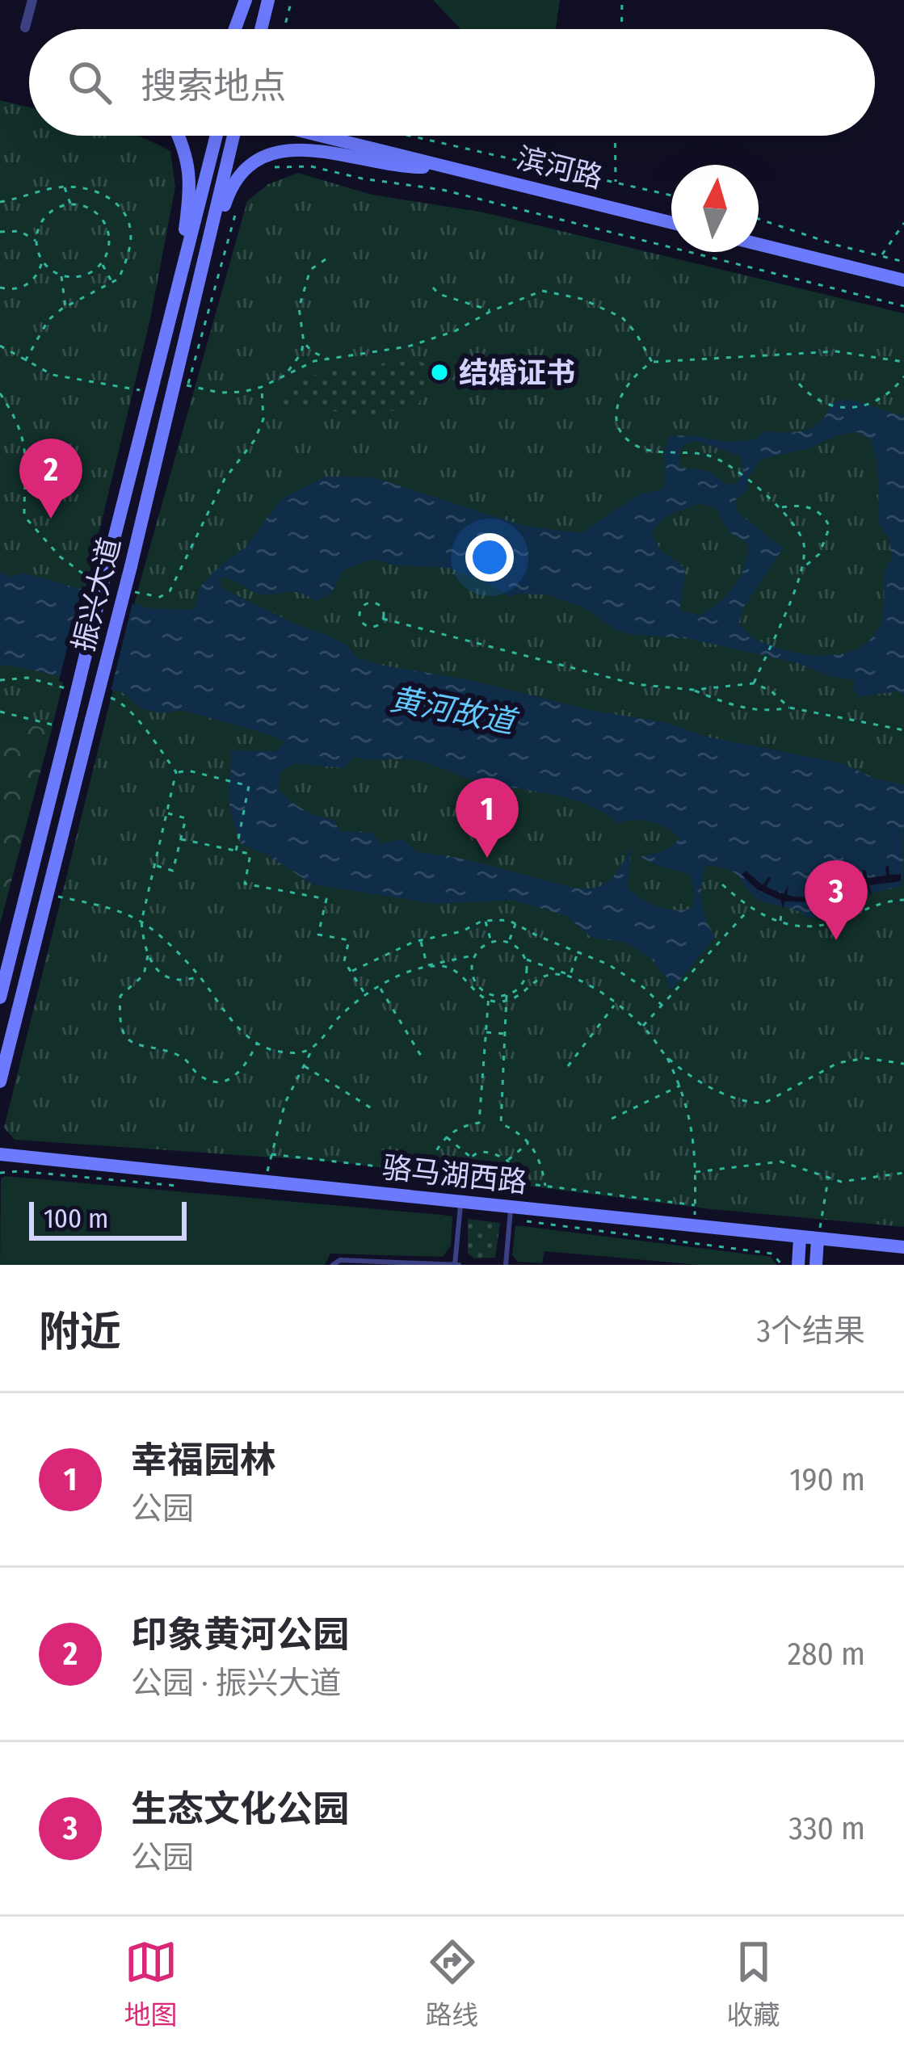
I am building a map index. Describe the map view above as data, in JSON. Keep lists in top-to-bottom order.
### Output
{
  "streets": {
    "main road": ["滨河路", "振兴大道", "骆马湖西路"]
  },
  "water": ["黄河故道"],
  "places": ["结婚证书"],
  "scale_bar": "100 m",
  "north": "top",
  "page": {
    "search": "搜索地点",
    "pins": ["2", "1", "3"],
    "scale": "100 m",
    "heading": ["附近", "3个结果"],
    "list": [
      {
        "mark": "1",
        "name": "幸福园林",
        "note": "公园",
        "value": "190 m"
      },
      {
        "mark": "2",
        "name": "印象黄河公园",
        "note": "公园 · 振兴大道",
        "value": "280 m"
      },
      {
        "mark": "3",
        "name": "生态文化公园",
        "note": "公园",
        "value": "330 m"
      }
    ],
    "nav": ["地图", "路线", "收藏"]
  }
}
